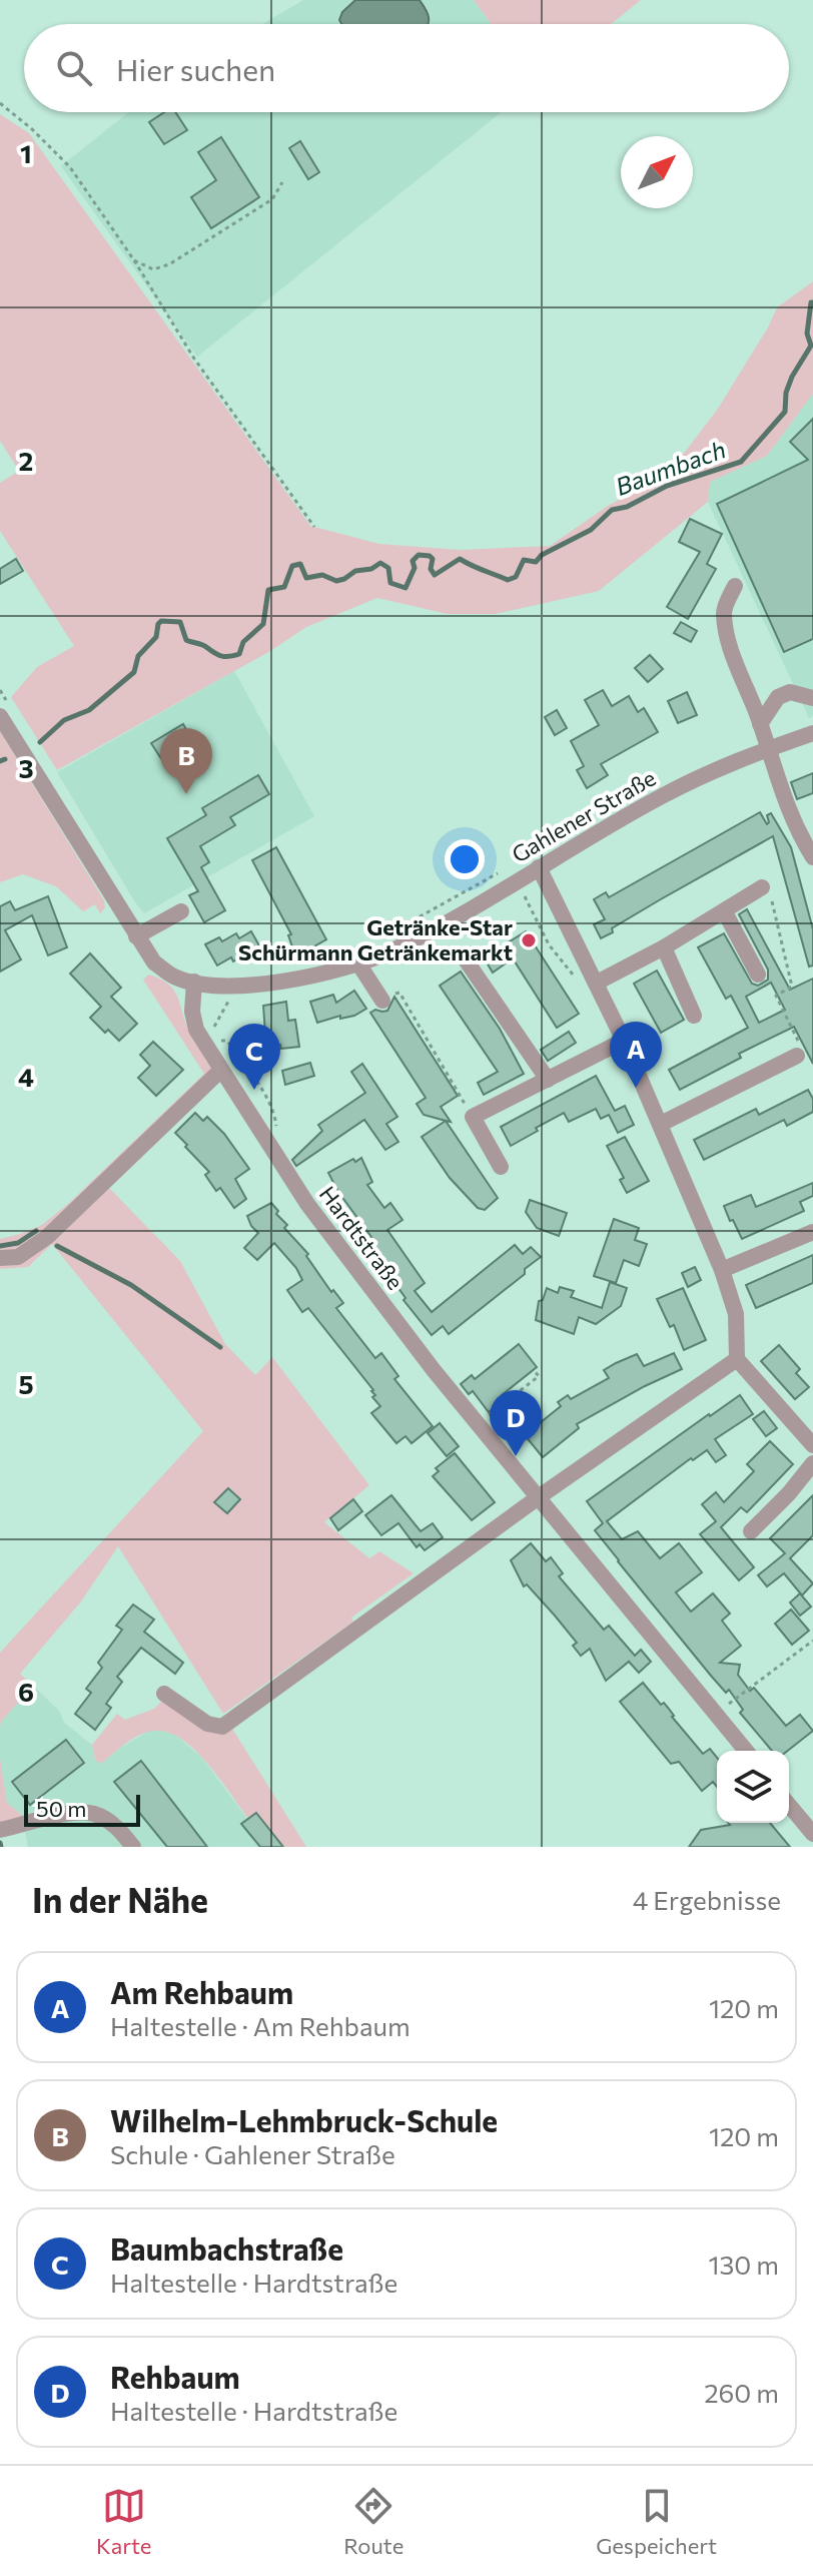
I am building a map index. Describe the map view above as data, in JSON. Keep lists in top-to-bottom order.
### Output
{
  "streets": {
    "street": ["Gahlener Straße", "Hardtstraße"]
  },
  "crossings": [
    ["Gahlener Straße", "Hardtstraße"]
  ],
  "water": ["Baumbach"],
  "places": ["Getränke-Star Schürmann Getränkemarkt"],
  "scale_bar": "50 m",
  "north": "top right",
  "page": {
    "search": "Hier suchen",
    "pins": [
      "B",
      "A",
      "C",
      "D"
    ],
    "scale": "50 m",
    "heading": ["In der Nähe", "4 Ergebnisse"],
    "list": [
      {
        "mark": "A",
        "name": "Am Rehbaum",
        "note": "Haltestelle · Am Rehbaum",
        "value": "120 m"
      },
      {
        "mark": "B",
        "name": "Wilhelm-Lehmbruck-Schule",
        "note": "Schule · Gahlener Straße",
        "value": "120 m"
      },
      {
        "mark": "C",
        "name": "Baumbachstraße",
        "note": "Haltestelle · Hardtstraße",
        "value": "130 m"
      },
      {
        "mark": "D",
        "name": "Rehbaum",
        "note": "Haltestelle · Hardtstraße",
        "value": "260 m"
      }
    ],
    "nav": ["Karte", "Route", "Gespeichert"]
  },
  "grid": {
    "rows": [
      "1",
      "2",
      "3",
      "4",
      "5",
      "6"
    ]
  }
}
